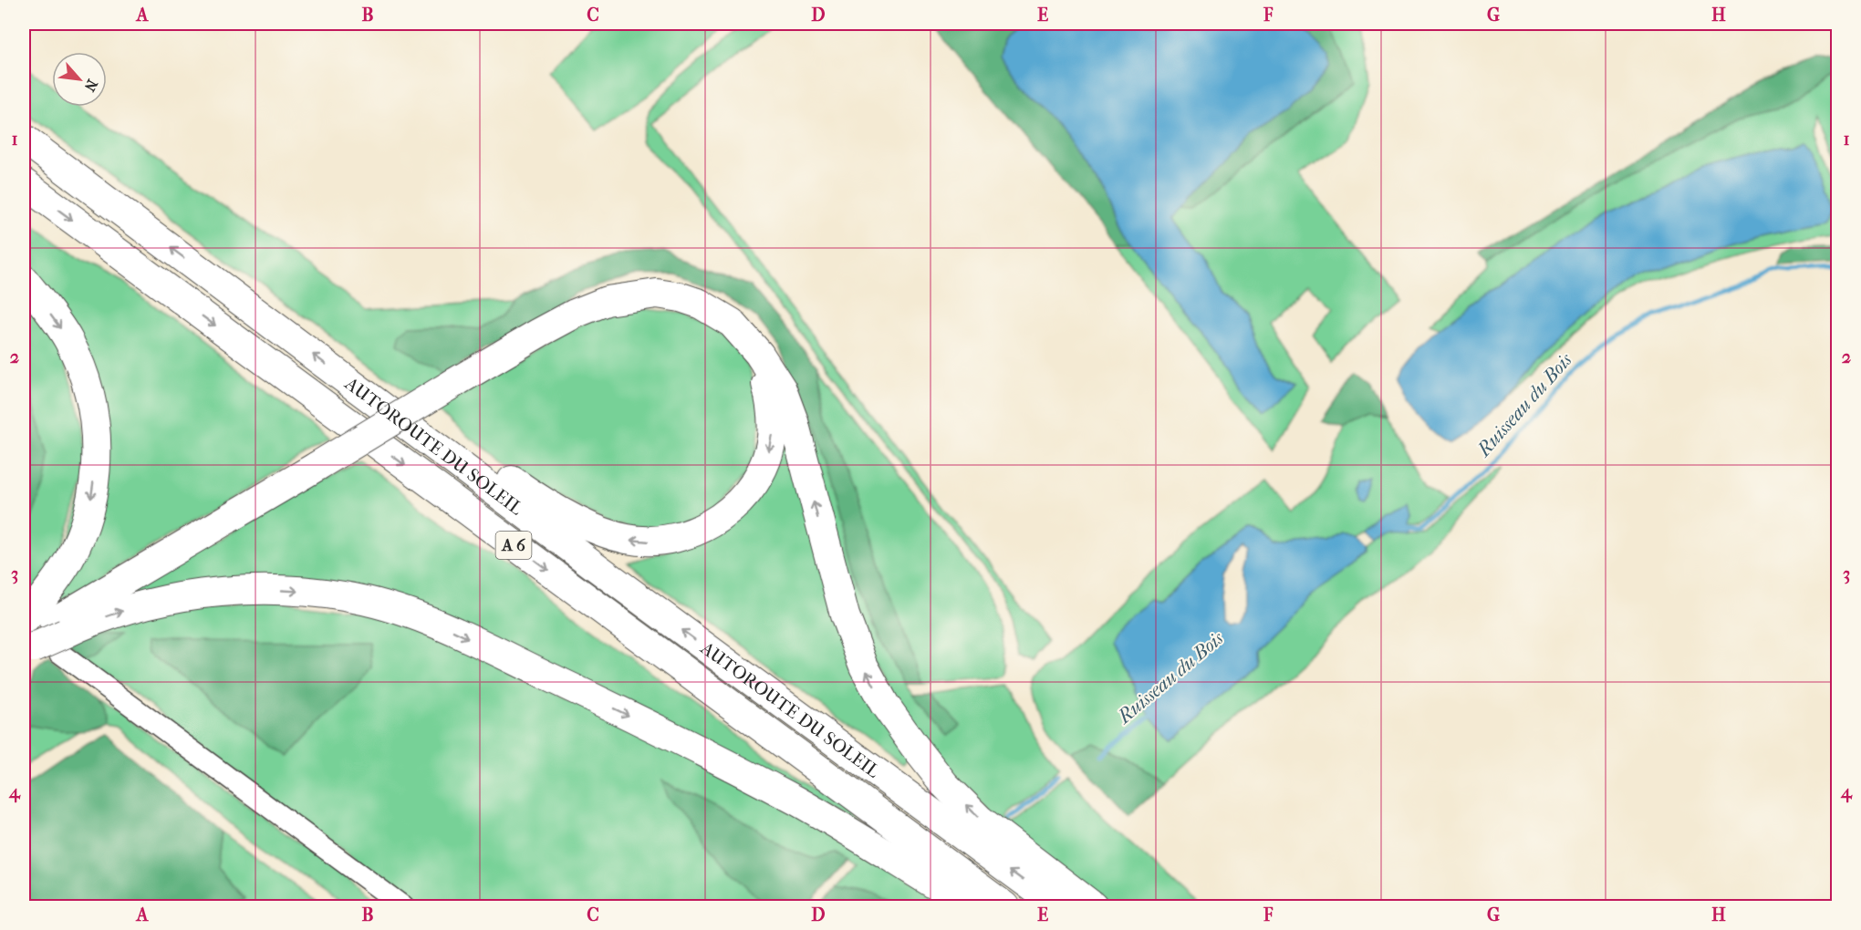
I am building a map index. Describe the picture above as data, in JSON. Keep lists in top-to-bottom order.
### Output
{
  "streets": {
    "highway": ["AUTOROUTE DU SOLEIL", "A 6"]
  },
  "water": ["Ruisseau du Bois"],
  "north": "bottom right",
  "grid": {
    "columns": [
      "A",
      "B",
      "C",
      "D",
      "E",
      "F",
      "G",
      "H"
    ],
    "rows": [
      "1",
      "2",
      "3",
      "4"
    ]
  }
}
